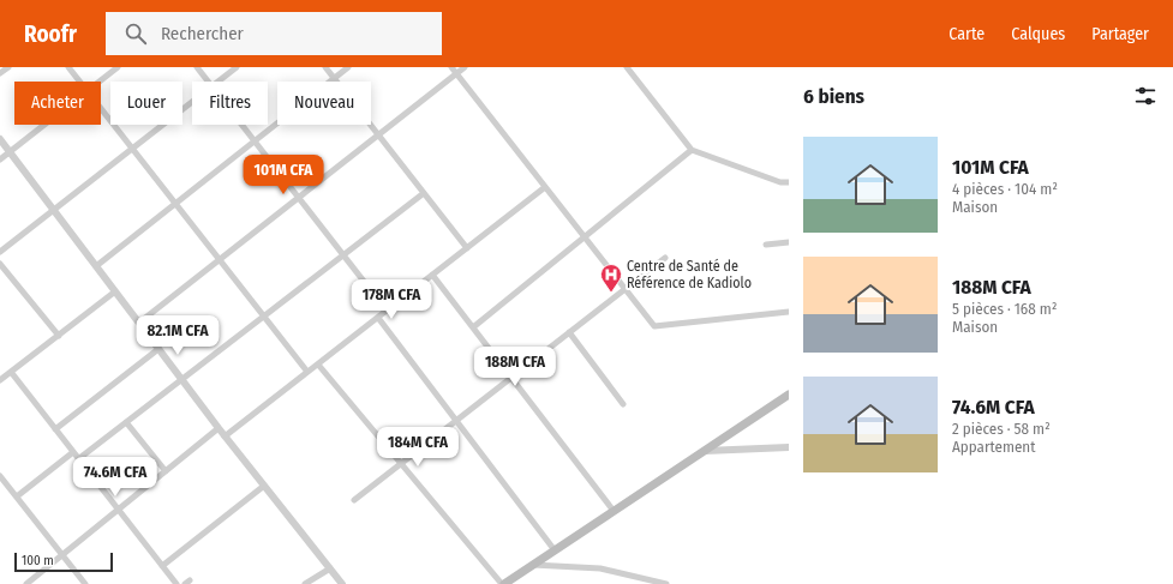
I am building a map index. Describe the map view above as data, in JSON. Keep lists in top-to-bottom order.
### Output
{
  "places": {
    "hospital": ["Centre de Santé de Référence de Kadiolo"]
  },
  "scale_bar": "100 m",
  "page": {
    "header": "Roofr",
    "search": "Rechercher",
    "nav": ["Carte", "Calques", "Partager"],
    "heading": "6 biens",
    "chip": [
      "Acheter",
      "Louer",
      "Filtres",
      "Nouveau"
    ],
    "list": [
      {
        "name": "101M CFA",
        "note": "4 pièces · 104 m² · Maison"
      },
      {
        "name": "188M CFA",
        "note": "5 pièces · 168 m² · Maison"
      },
      {
        "name": "74.6M CFA",
        "note": "2 pièces · 58 m² · Appartement"
      }
    ],
    "price": [
      "101M CFA",
      "178M CFA",
      "82.1M CFA",
      "188M CFA",
      "184M CFA",
      "74.6M CFA"
    ],
    "scale": "100 m"
  }
}
